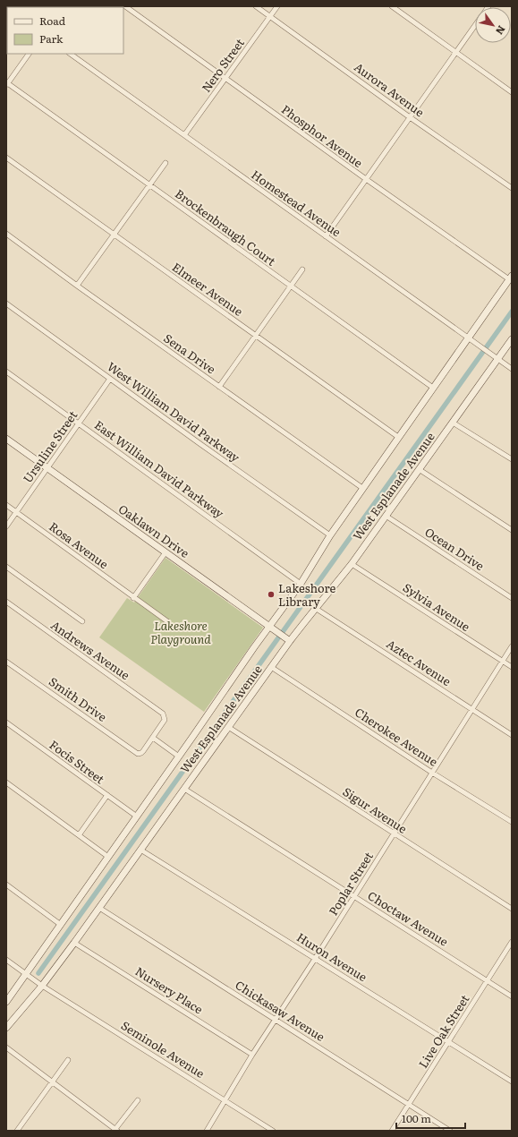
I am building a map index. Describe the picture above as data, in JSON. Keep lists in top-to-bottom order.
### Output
{
  "streets": {
    "main road": ["West Esplanade Avenue", "Oaklawn Drive"],
    "street": [
      "Nero Street",
      "Aurora Avenue",
      "Phosphor Avenue",
      "Homestead Avenue",
      "Brockenbraugh Court",
      "Elmeer Avenue",
      "Sena Drive",
      "West William David Parkway",
      "Ursuline Street",
      "East William David Parkway",
      "Rosa Avenue",
      "Ocean Drive",
      "Sylvia Avenue",
      "Andrews Avenue",
      "Aztec Avenue",
      "Smith Drive",
      "Cherokee Avenue",
      "Focis Street",
      "Sigur Avenue",
      "Poplar Street",
      "Choctaw Avenue",
      "Huron Avenue",
      "Nursery Place",
      "Chickasaw Avenue",
      "Live Oak Street",
      "Seminole Avenue"
    ]
  },
  "crossings": [
    ["Nero Street", "Aurora Avenue"],
    ["Nero Street", "Phosphor Avenue"],
    ["Nero Street", "Homestead Avenue"],
    ["Phosphor Avenue", "West Esplanade Avenue"],
    ["Homestead Avenue", "West Esplanade Avenue"],
    ["Brockenbraugh Court", "West Esplanade Avenue"],
    ["Elmeer Avenue", "West Esplanade Avenue"],
    ["Sena Drive", "West Esplanade Avenue"],
    ["West William David Parkway", "Ursuline Street"],
    ["West William David Parkway", "West Esplanade Avenue"],
    ["Ursuline Street", "East William David Parkway"],
    ["Ursuline Street", "Oaklawn Drive"],
    ["Ursuline Street", "Rosa Avenue"],
    ["East William David Parkway", "West Esplanade Avenue"],
    ["West Esplanade Avenue", "Oaklawn Drive"],
    ["West Esplanade Avenue", "Ocean Drive"],
    ["West Esplanade Avenue", "Sylvia Avenue"],
    ["West Esplanade Avenue", "Aztec Avenue"],
    ["West Esplanade Avenue", "Cherokee Avenue"],
    ["West Esplanade Avenue", "Focis Street"],
    ["West Esplanade Avenue", "Sigur Avenue"],
    ["West Esplanade Avenue", "Choctaw Avenue"],
    ["West Esplanade Avenue", "Huron Avenue"],
    ["West Esplanade Avenue", "Nursery Place"],
    ["West Esplanade Avenue", "Chickasaw Avenue"],
    ["West Esplanade Avenue", "Seminole Avenue"],
    ["Sylvia Avenue", "Poplar Street"],
    ["Andrews Avenue", "Smith Drive"],
    ["Aztec Avenue", "Poplar Street"],
    ["Cherokee Avenue", "Poplar Street"],
    ["Sigur Avenue", "Poplar Street"],
    ["Poplar Street", "Choctaw Avenue"],
    ["Poplar Street", "Huron Avenue"],
    ["Poplar Street", "Nursery Place"],
    ["Poplar Street", "Chickasaw Avenue"],
    ["Poplar Street", "Seminole Avenue"],
    ["Choctaw Avenue", "Live Oak Street"],
    ["Huron Avenue", "Live Oak Street"],
    ["Chickasaw Avenue", "Live Oak Street"]
  ],
  "parks": ["Lakeshore Playground"],
  "places": ["Lakeshore Library"],
  "legend": ["Road", "Park"],
  "scale_bar": "100 m",
  "north": "bottom right"
}
